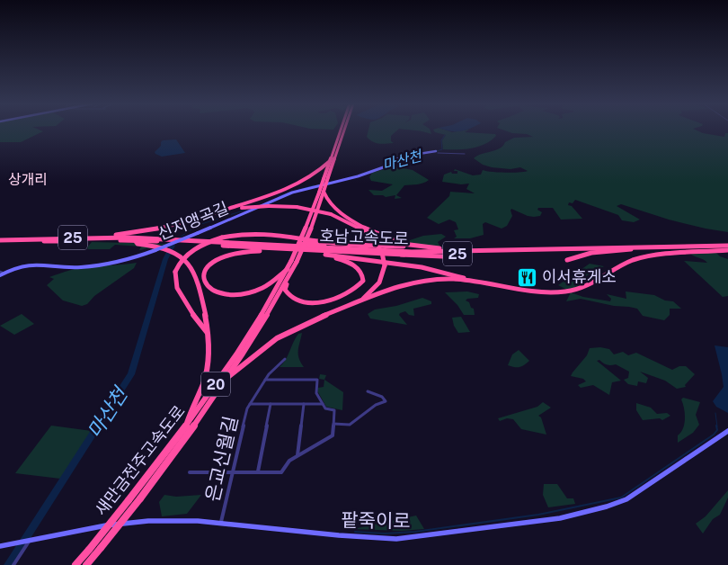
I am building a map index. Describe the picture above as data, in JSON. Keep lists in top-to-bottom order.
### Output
{
  "streets": {
    "highway": [
      "25",
      "호남고속도로",
      "20",
      "새만금전주고속도로"
    ],
    "street": ["신지앵곡길", "은교신월길", "팥죽이로"]
  },
  "crossings": [
    ["은교신월길", "팥죽이로"]
  ],
  "districts": ["상개리"],
  "water": ["마산천"],
  "places": {
    "restaurant": ["이서휴게소"]
  }
}
